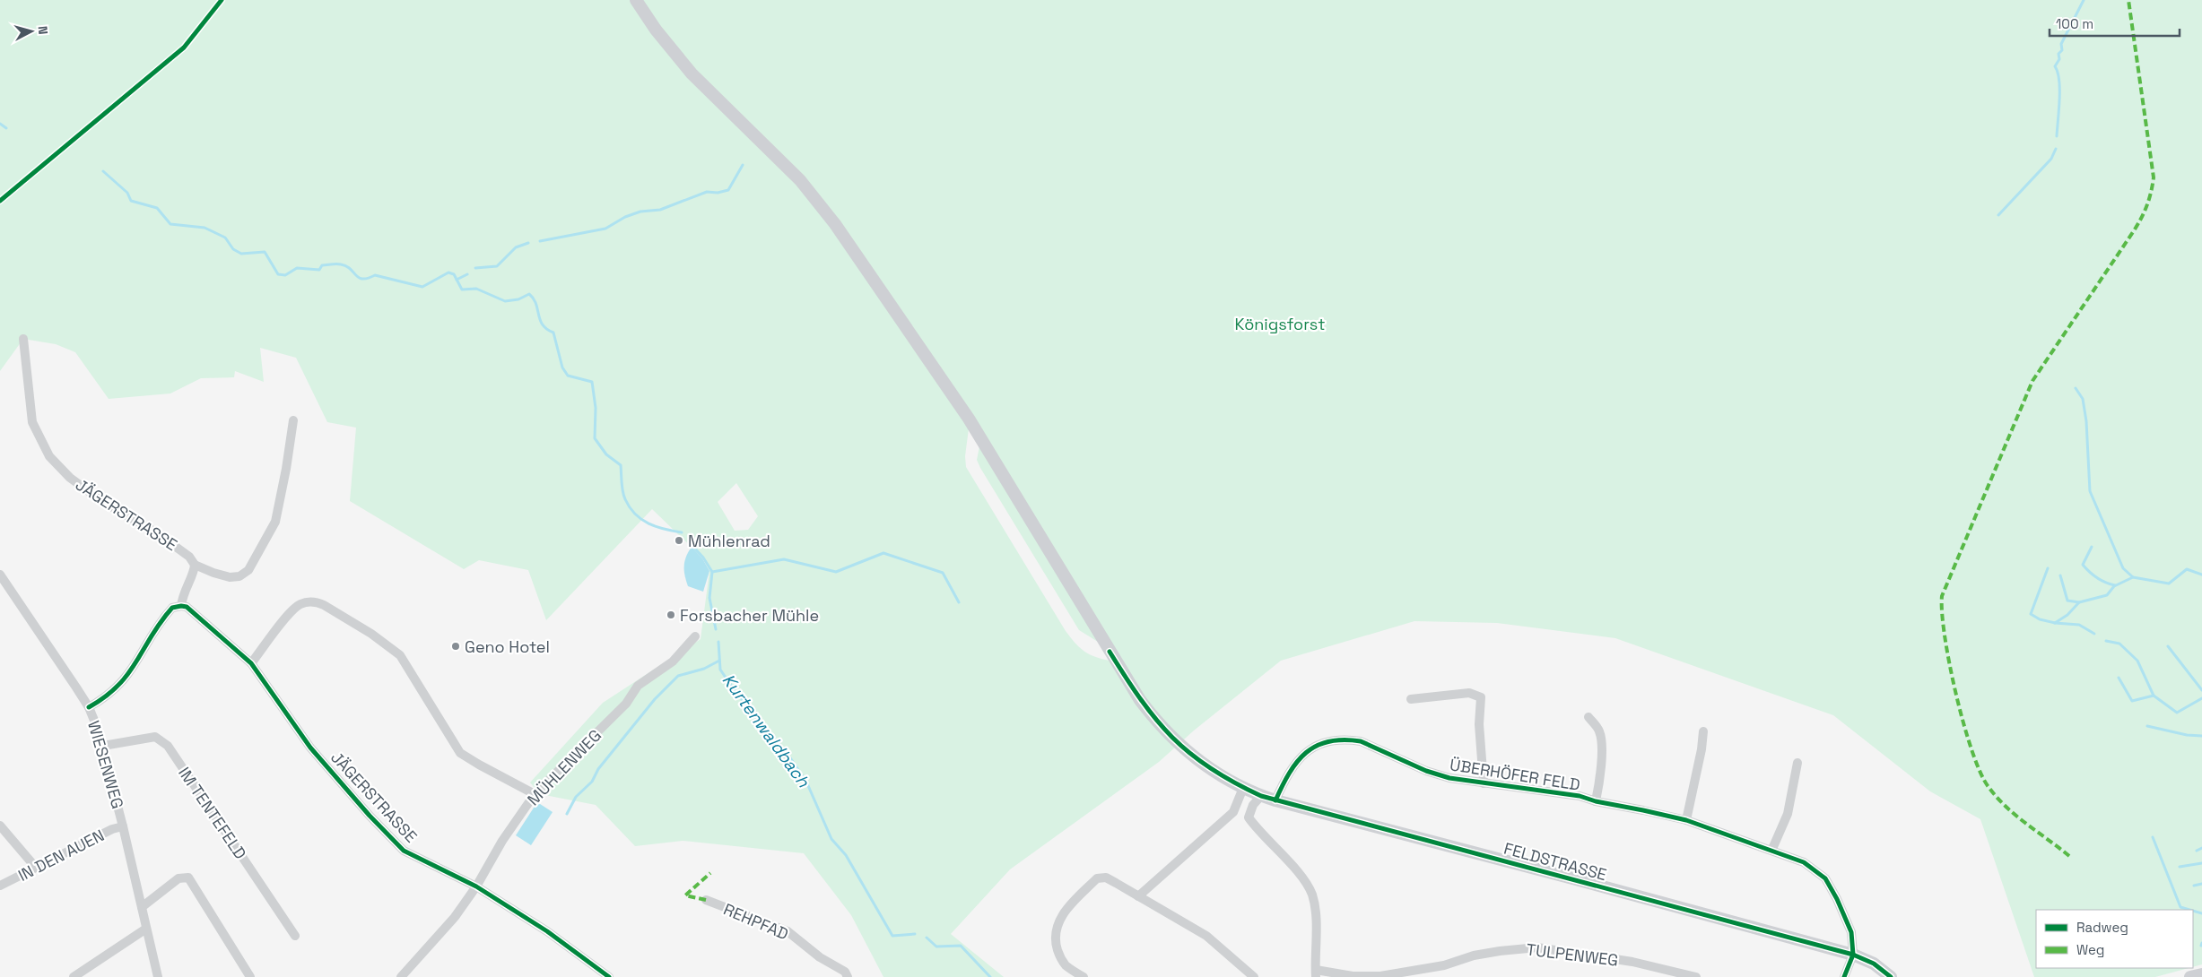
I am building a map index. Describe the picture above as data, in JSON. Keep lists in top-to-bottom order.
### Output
{
  "streets": {
    "main road": ["FELDSTRASSE"],
    "street": [
      "JÄGERSTRASSE",
      "WIESENWEG",
      "MÜHLENWEG",
      "ÜBERHÖFER FELD",
      "IM TENTEFELD",
      "IN DEN AUEN",
      "REHPFAD",
      "TULPENWEG"
    ]
  },
  "crossings": [
    ["JÄGERSTRASSE", "MÜHLENWEG"],
    ["WIESENWEG", "IM TENTEFELD"],
    ["WIESENWEG", "IN DEN AUEN"],
    ["ÜBERHÖFER FELD", "FELDSTRASSE"]
  ],
  "water": ["Kurtenwaldbach"],
  "parks": ["Königsforst"],
  "places": ["Mühlenrad", "Forsbacher Mühle", "Geno Hotel"],
  "legend": ["Radweg", "Weg"],
  "scale_bar": "100 m",
  "north": "right"
}
